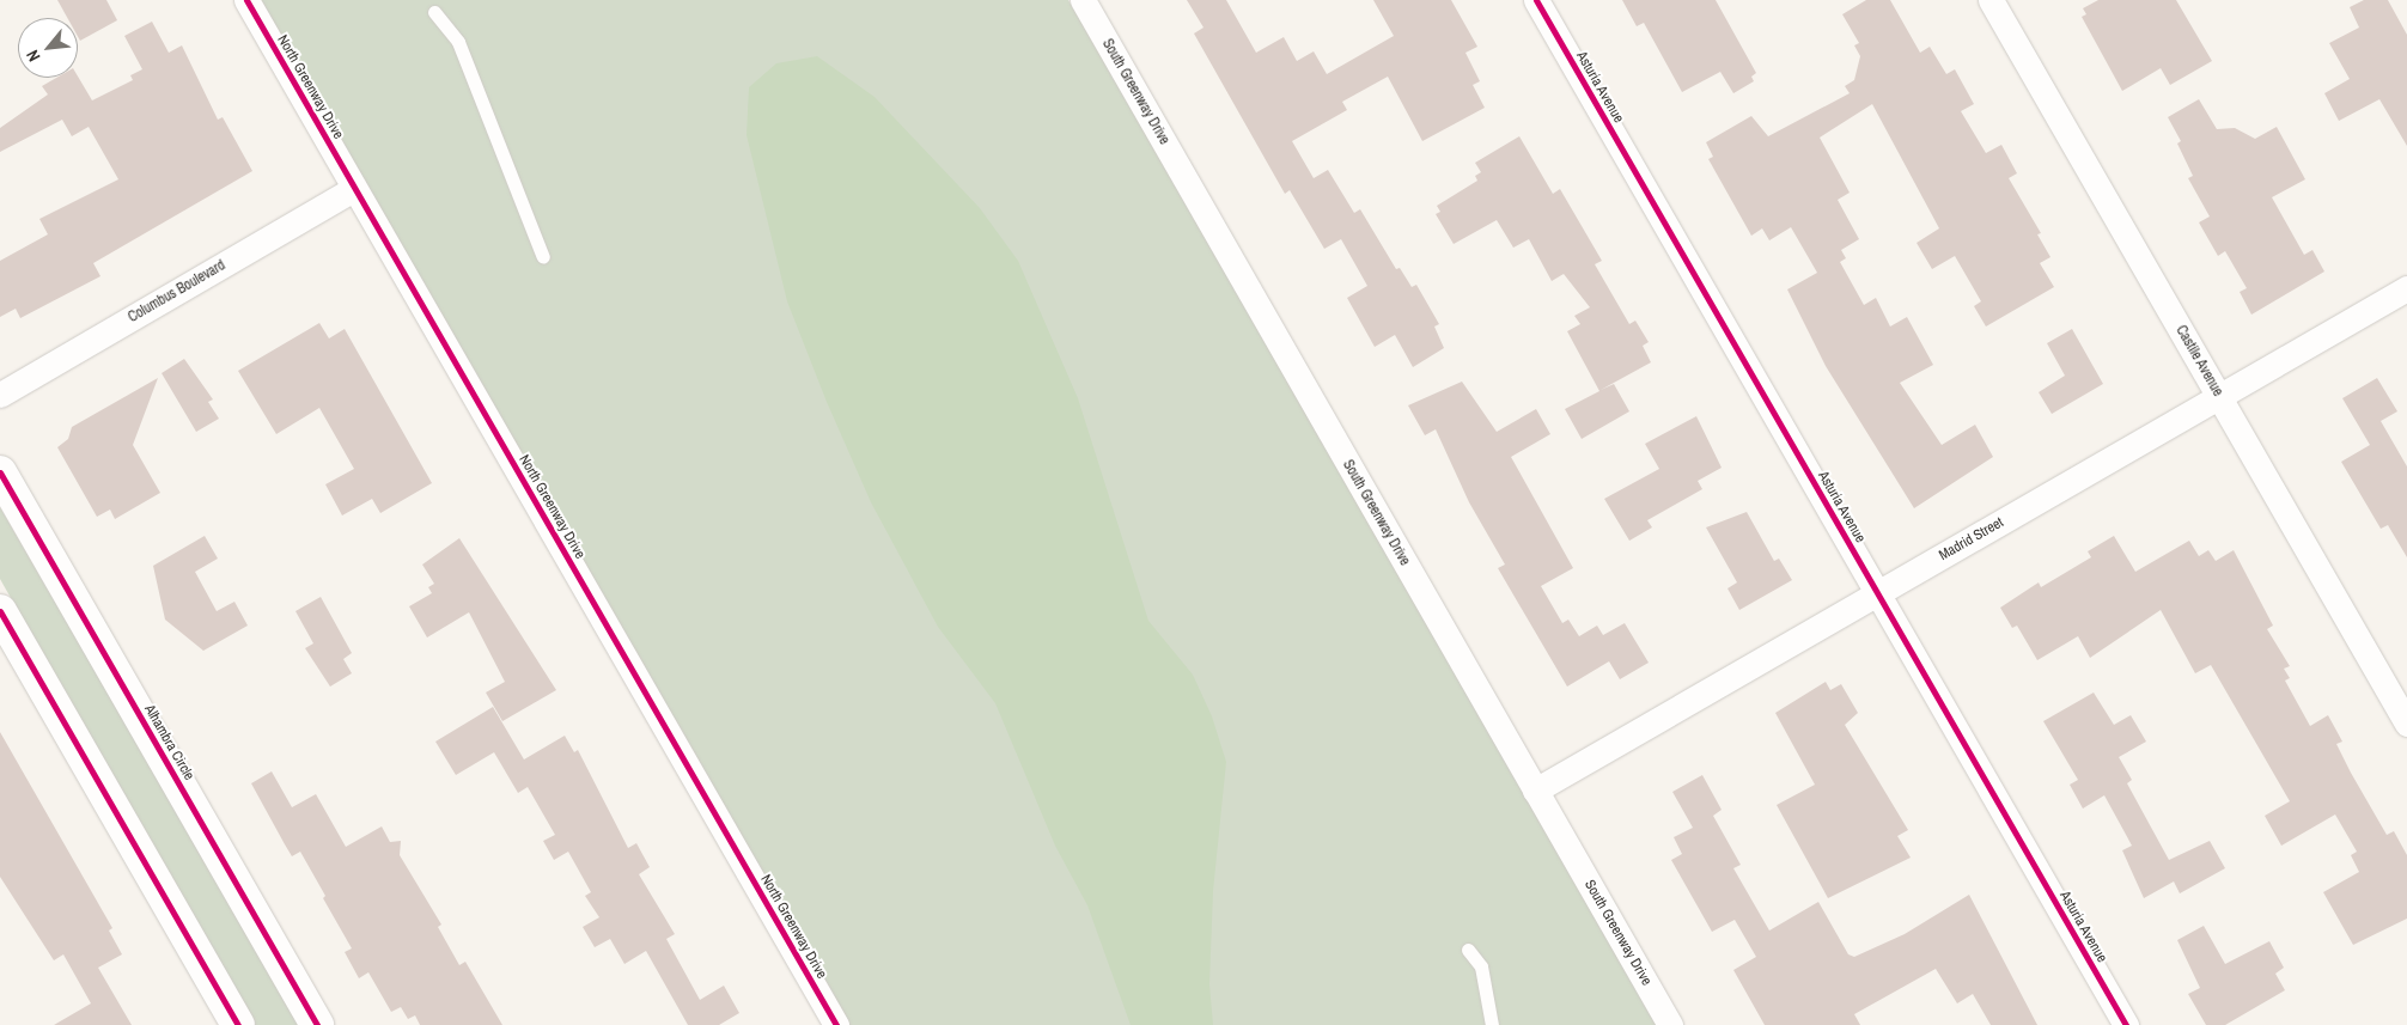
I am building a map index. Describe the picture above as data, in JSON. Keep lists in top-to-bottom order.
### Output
{
  "streets": {
    "street": [
      "North Greenway Drive",
      "Asturia Avenue",
      "South Greenway Drive",
      "Columbus Boulevard",
      "Castile Avenue",
      "Madrid Street",
      "Alhambra Circle"
    ]
  },
  "crossings": [
    ["North Greenway Drive", "Columbus Boulevard"],
    ["Asturia Avenue", "Madrid Street"],
    ["South Greenway Drive", "Madrid Street"],
    ["Castile Avenue", "Madrid Street"]
  ],
  "north": "bottom left"
}
